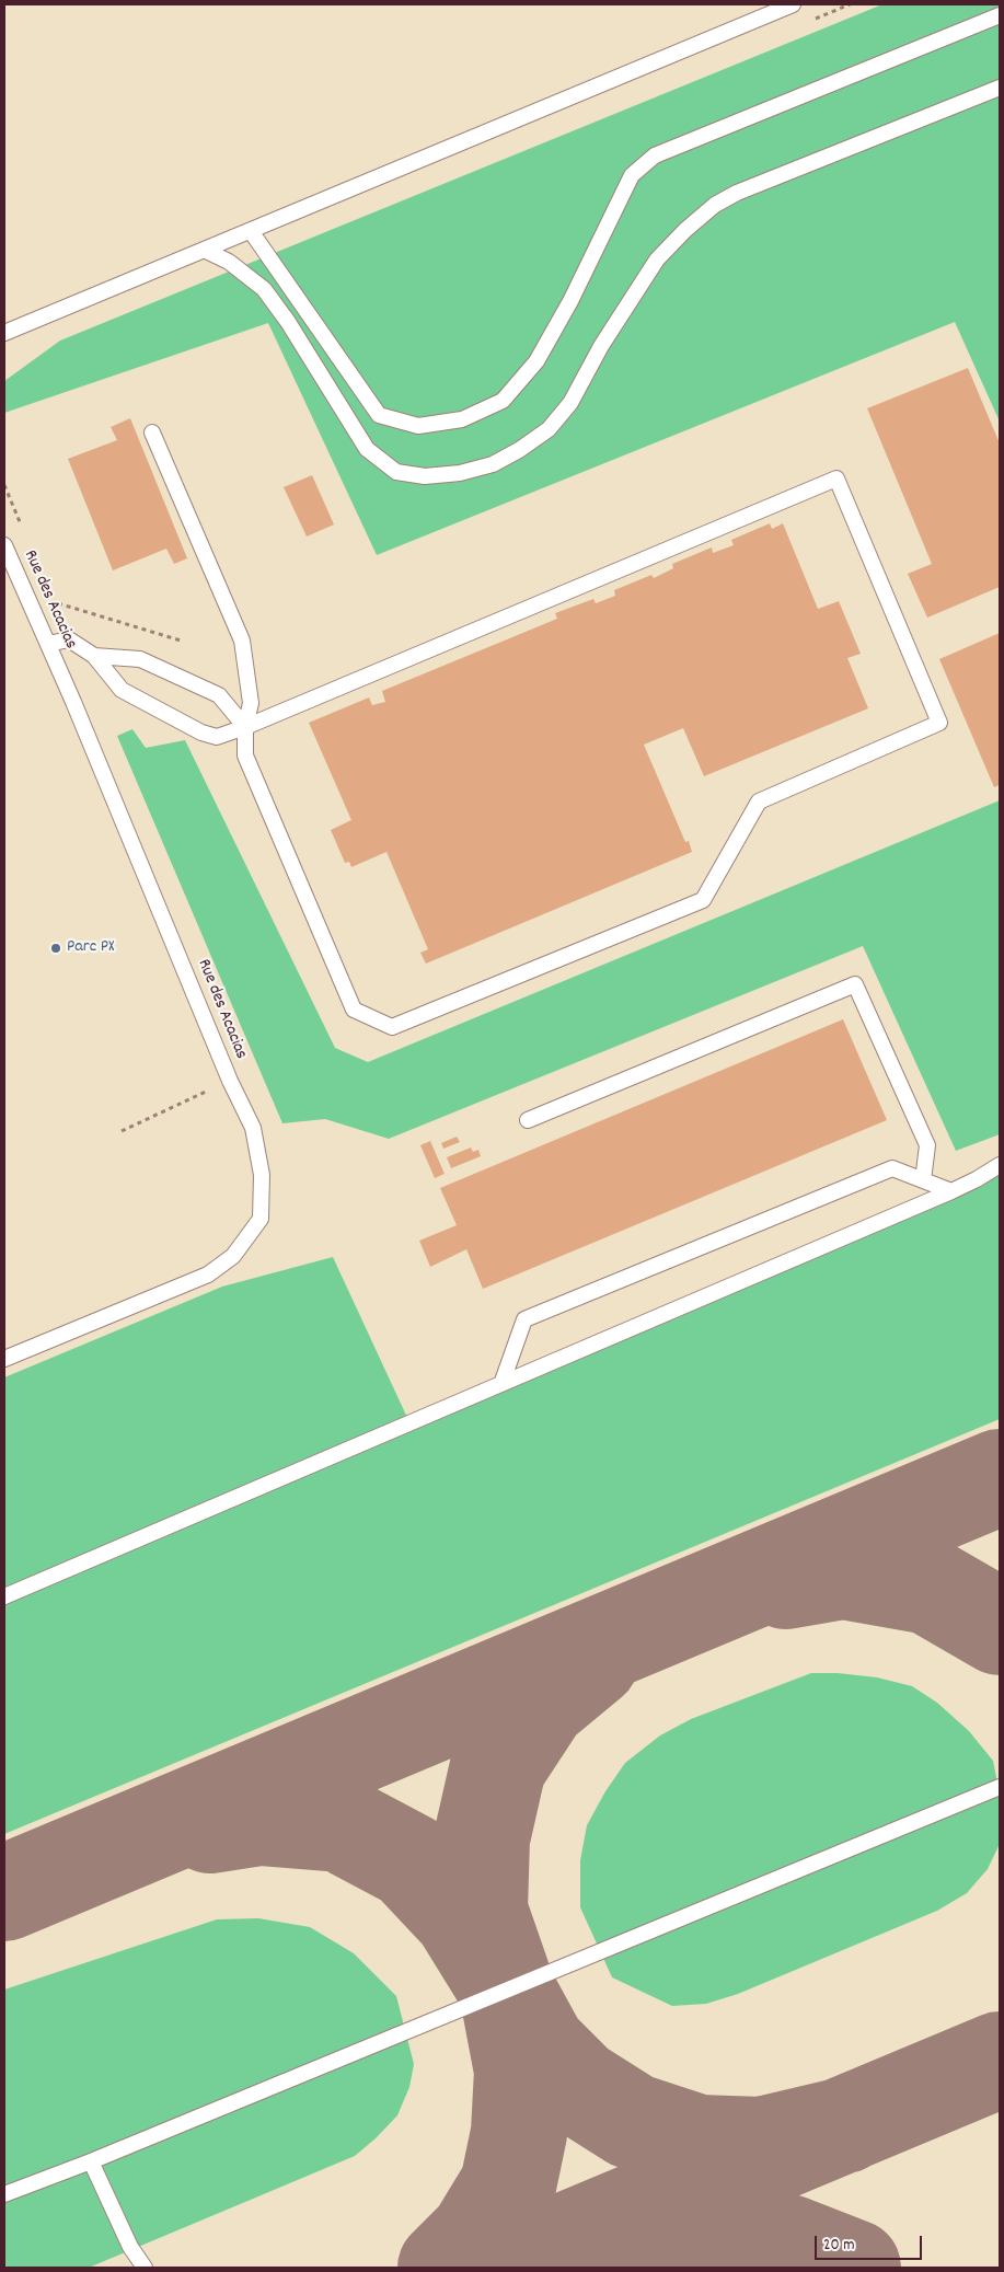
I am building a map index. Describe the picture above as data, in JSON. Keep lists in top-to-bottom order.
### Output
{
  "streets": {
    "lane": ["Rue des Acacias"]
  },
  "places": ["Parc PX"],
  "scale_bar": "20 m"
}
